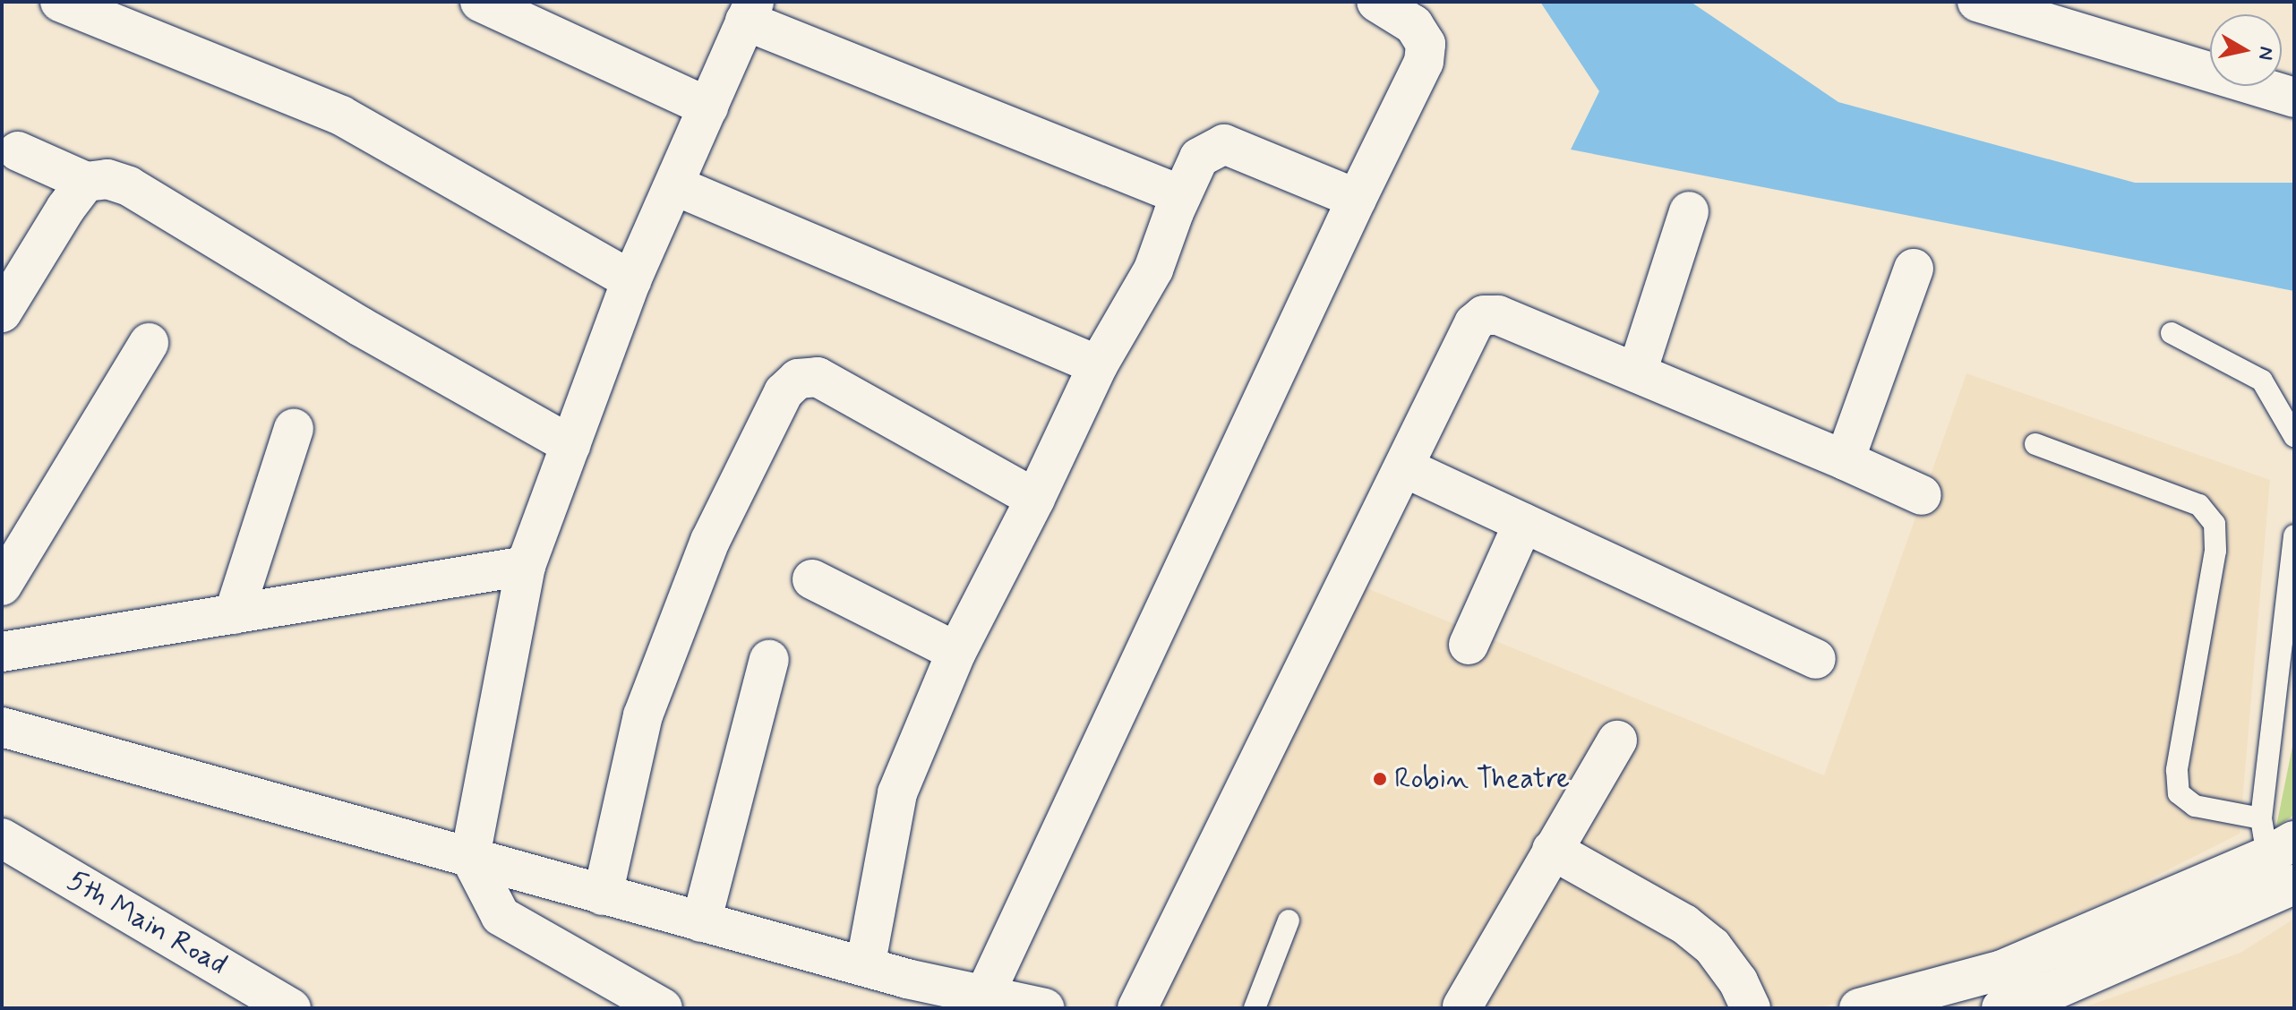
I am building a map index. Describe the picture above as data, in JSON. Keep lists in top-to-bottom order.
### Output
{
  "streets": {
    "street": ["5th Main Road"]
  },
  "places": ["Robin Theatre"],
  "north": "right"
}
